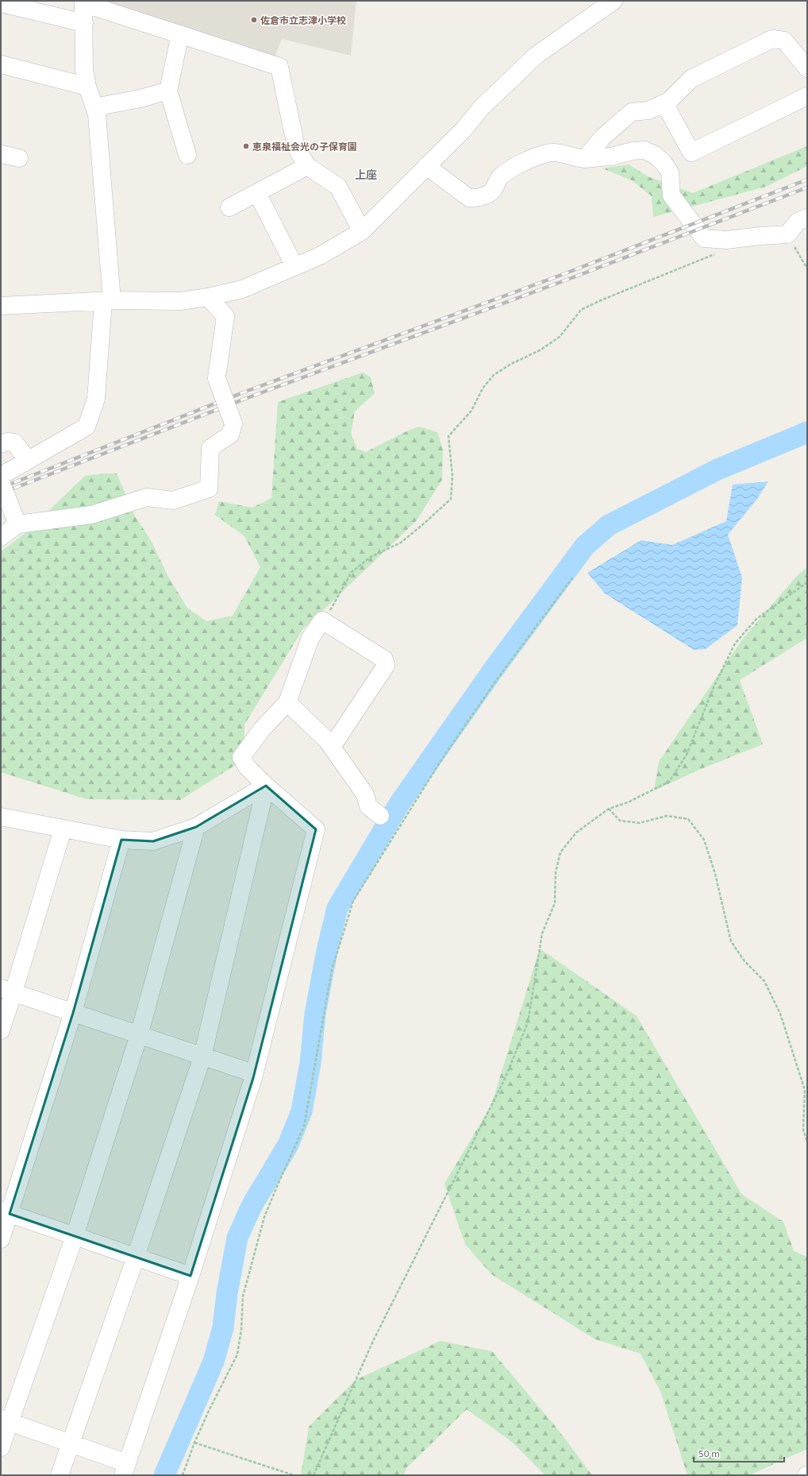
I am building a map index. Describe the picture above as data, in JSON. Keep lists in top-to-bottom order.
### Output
{
  "districts": ["上座"],
  "places": ["佐倉市立志津小学校", "恵泉福祉会光の子保育園"],
  "scale_bar": "50 m"
}
